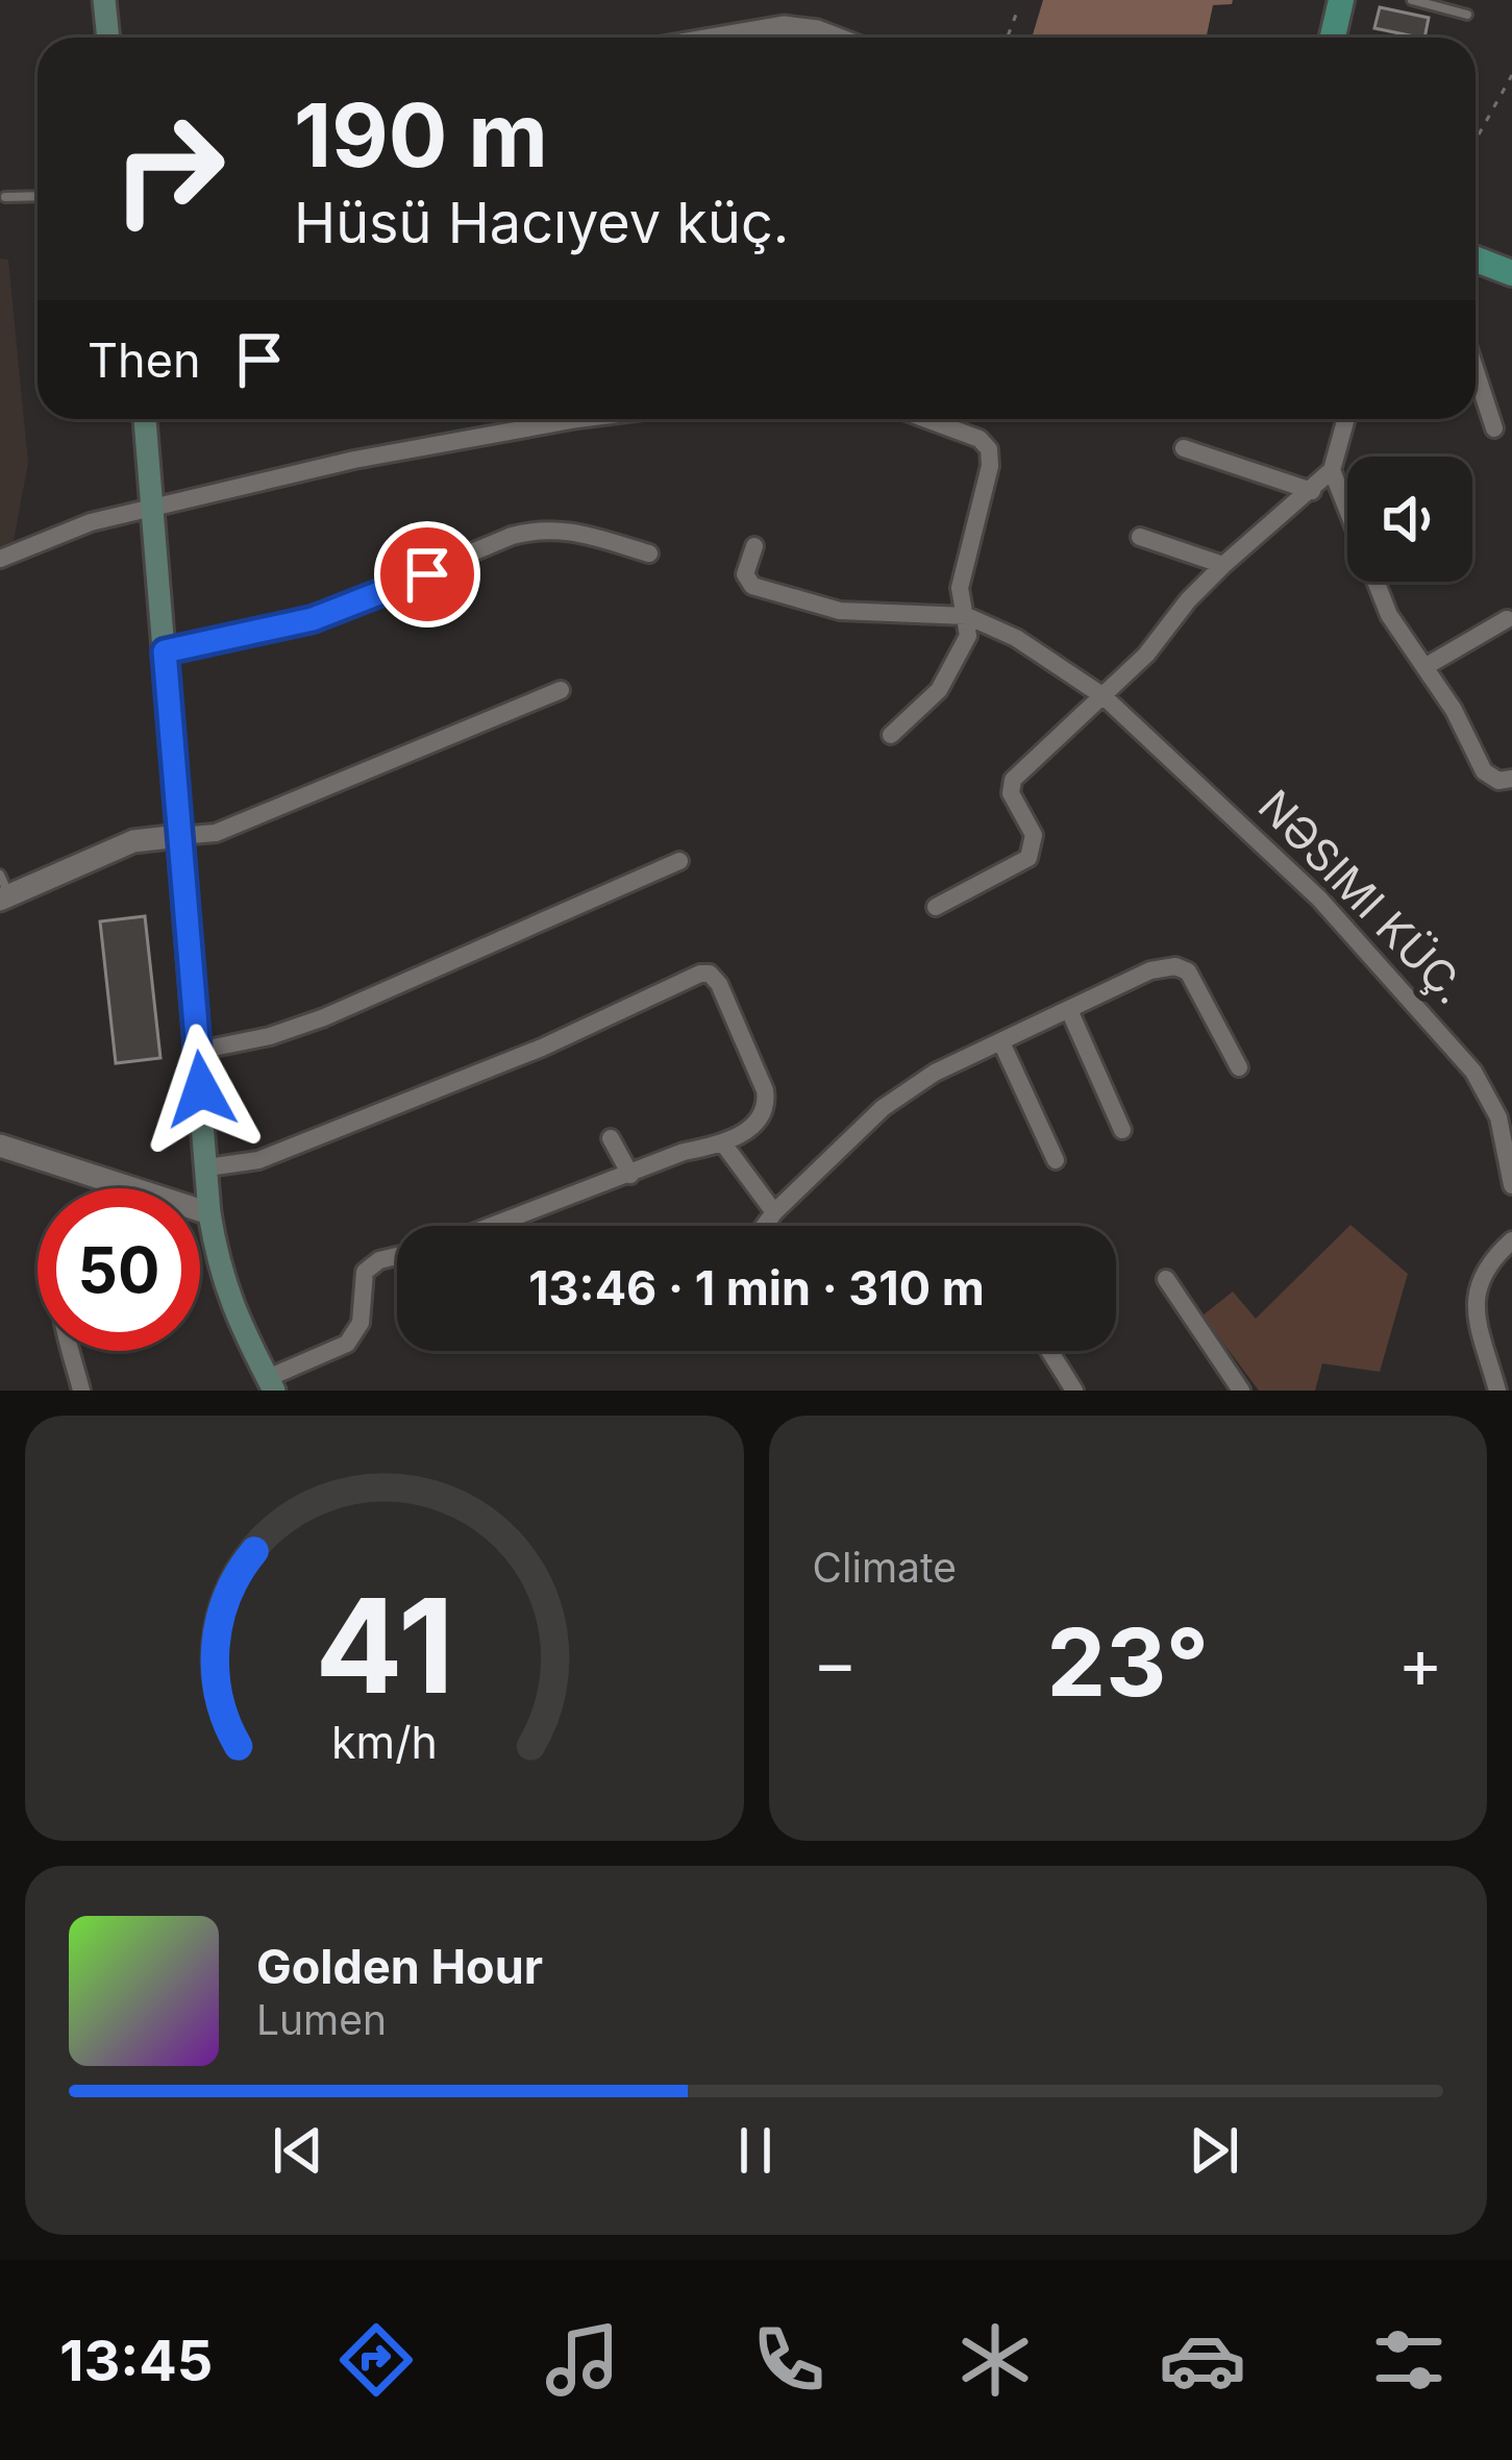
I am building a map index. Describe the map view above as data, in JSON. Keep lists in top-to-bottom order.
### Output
{
  "streets": {
    "street": ["NƏSIMI KÜÇ."]
  },
  "page": {
    "turn": ["190 m", "Hüsü Hacıyev küç."],
    "then": "Then",
    "limit": "50",
    "trip": "13:46 · 1 min · 310 m",
    "tile": "Climate",
    "heat": ["−", "23°", "+"],
    "song": ["Golden Hour", "Lumen"],
    "tabs": "13:45",
    "gauge": ["41", "km/h"]
  }
}
